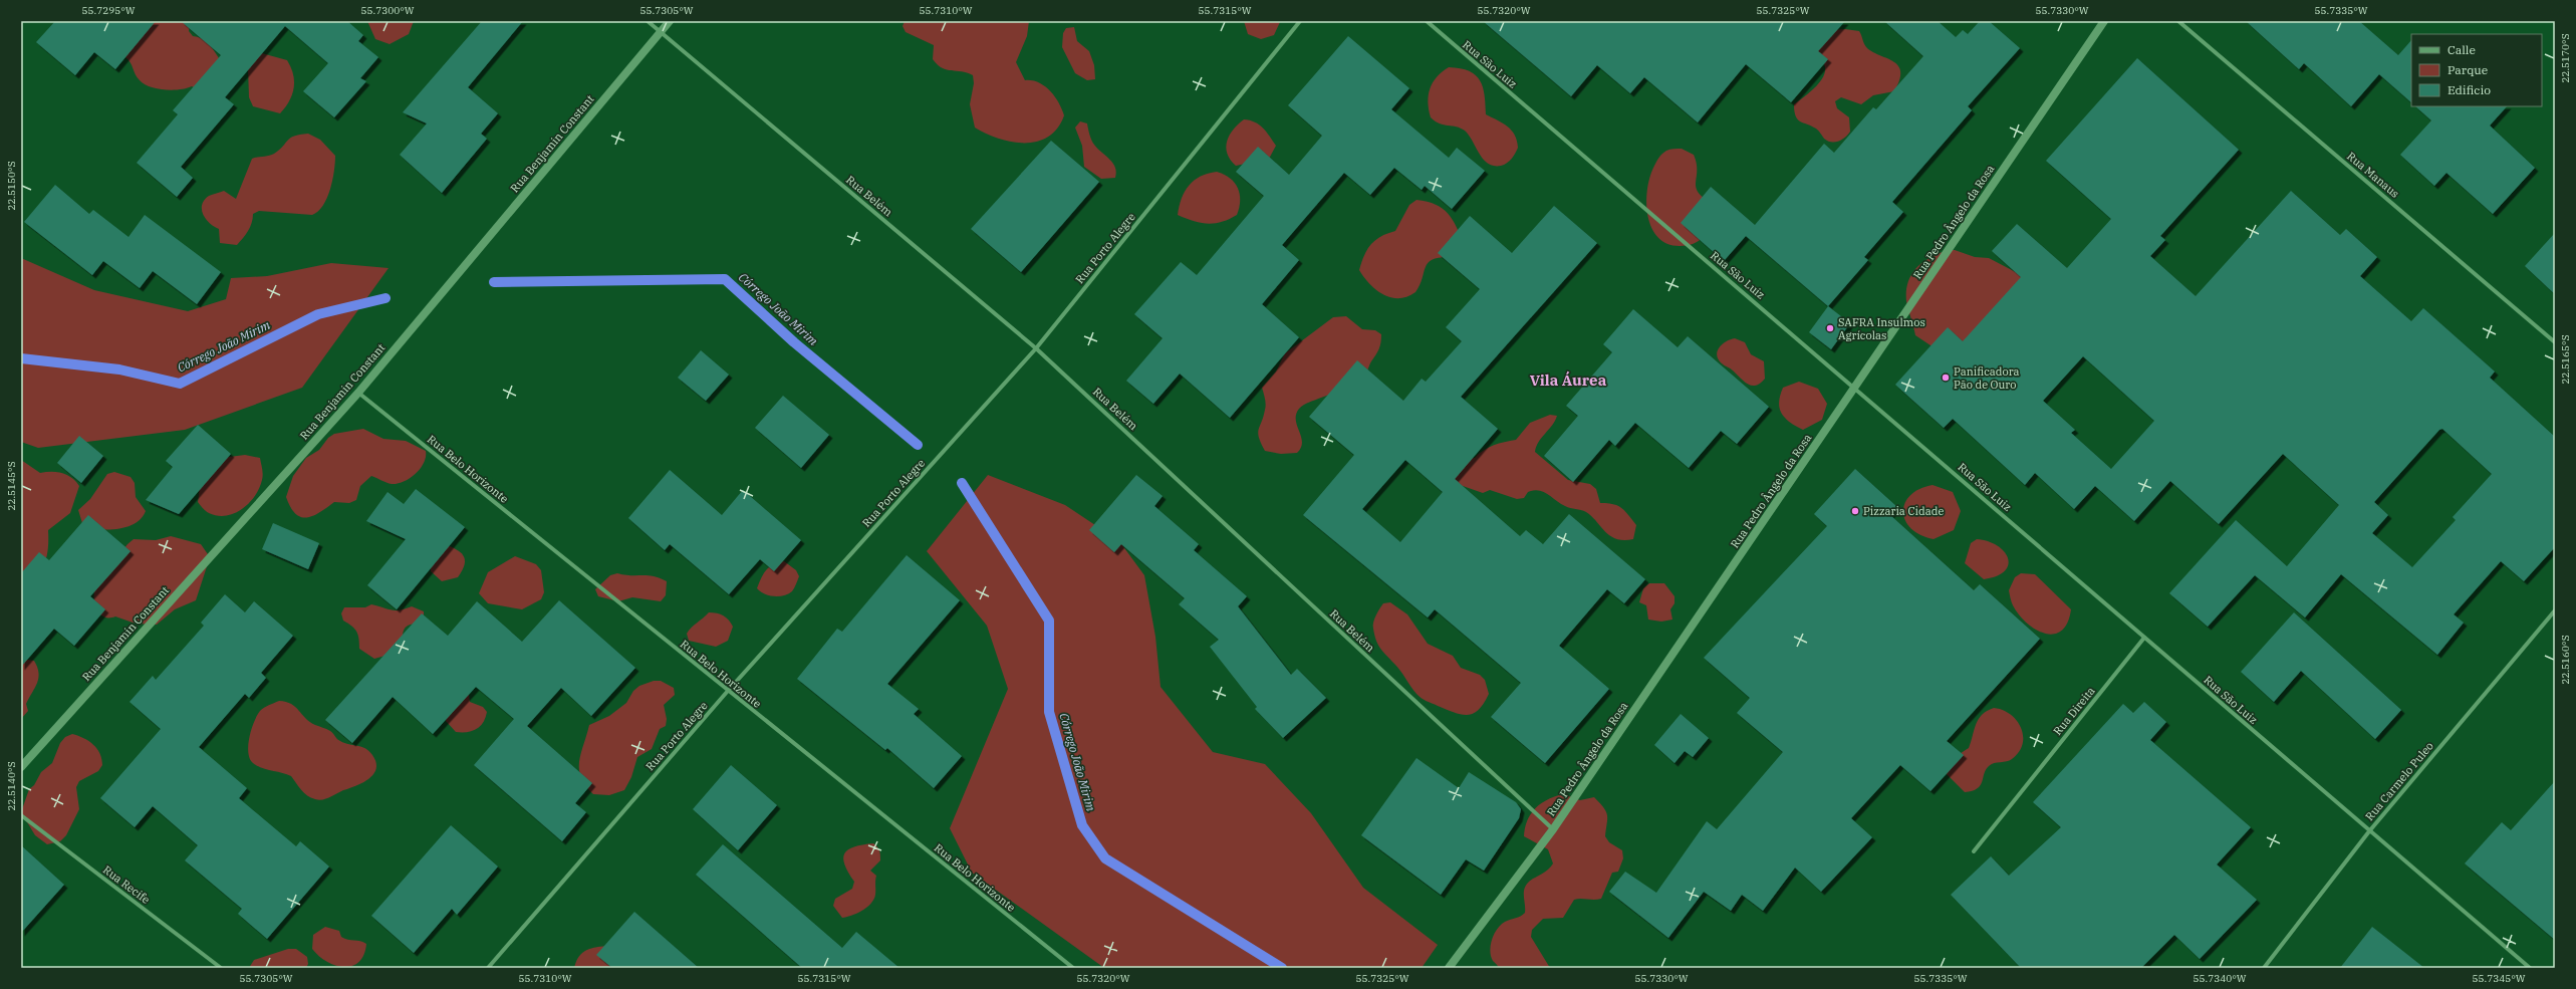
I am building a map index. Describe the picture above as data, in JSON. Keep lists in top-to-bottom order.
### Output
{
  "streets": {
    "main road": ["Rua Benjamin Constant", "Rua Pedro Ângelo da Rosa"],
    "street": [
      "Rua São Luiz",
      "Rua Manaus",
      "Rua Belém",
      "Rua Porto Alegre",
      "Rua Belo Horizonte",
      "Rua Direita",
      "Rua Carmelo Puleo",
      "Rua Recife"
    ]
  },
  "crossings": [
    ["Rua São Luiz", "Rua Pedro Ângelo da Rosa"],
    ["Rua São Luiz", "Rua Direita"],
    ["Rua São Luiz", "Rua Carmelo Puleo"],
    ["Rua Benjamin Constant", "Rua Belém"],
    ["Rua Benjamin Constant", "Rua Belo Horizonte"],
    ["Rua Belém", "Rua Pedro Ângelo da Rosa"],
    ["Rua Belém", "Rua Porto Alegre"],
    ["Rua Porto Alegre", "Rua Belo Horizonte"]
  ],
  "districts": ["Vila Áurea"],
  "water": ["Córrego João Mirim"],
  "places": ["SAFRA Insulmos Agrícolas", "Panificadora Pão de Ouro", "Pizzaria Cidade"],
  "legend": ["Calle", "Parque", "Edificio"],
  "coordinates": [
    "55.7295°W",
    "55.7300°W",
    "55.7305°W",
    "55.7310°W",
    "55.7315°W",
    "55.7320°W",
    "55.7325°W",
    "55.7330°W",
    "55.7335°W",
    "22.5170°S",
    "22.5150°S",
    "22.5165°S",
    "22.5145°S",
    "22.5160°S",
    "22.5140°S",
    "55.7340°W",
    "55.7345°W"
  ]
}
